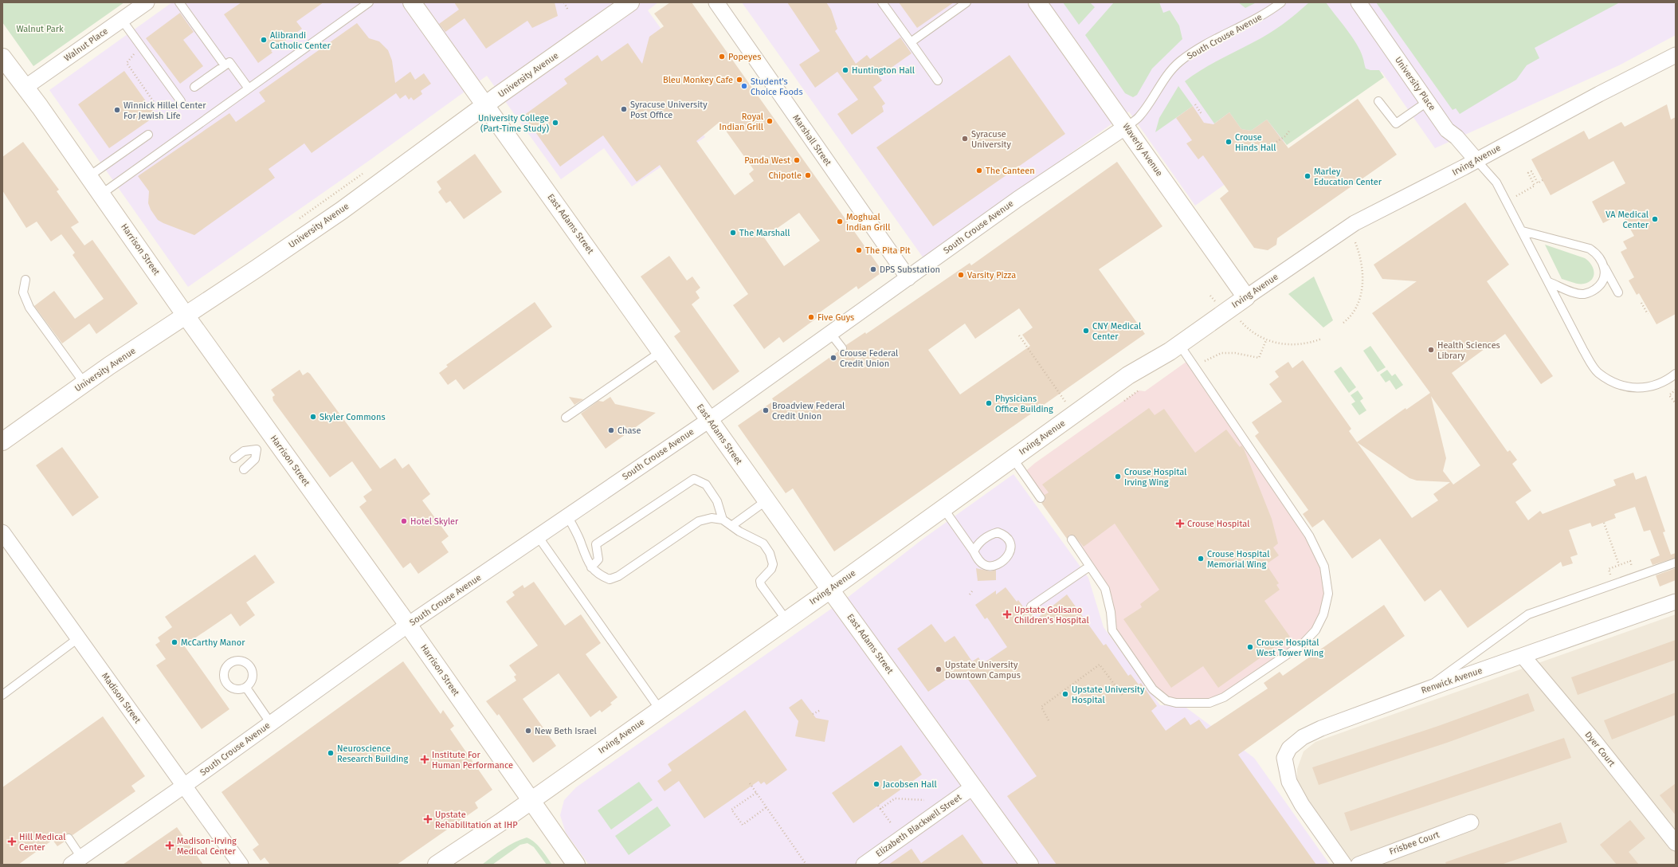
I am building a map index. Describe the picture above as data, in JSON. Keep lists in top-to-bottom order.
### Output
{
  "streets": {
    "street": [
      "South Crouse Avenue",
      "Walnut Place",
      "University Avenue",
      "University Place",
      "Marshall Street",
      "Waverly Avenue",
      "Irving Avenue",
      "East Adams Street",
      "Harrison Street",
      "Renwick Avenue",
      "Madison Street",
      "Dyer Court",
      "Elizabeth Blackwell Street",
      "Frisbee Court"
    ]
  },
  "crossings": [
    ["South Crouse Avenue", "Marshall Street"],
    ["South Crouse Avenue", "Waverly Avenue"],
    ["South Crouse Avenue", "East Adams Street"],
    ["South Crouse Avenue", "Harrison Street"],
    ["South Crouse Avenue", "Madison Street"],
    ["Walnut Place", "Harrison Street"],
    ["University Avenue", "East Adams Street"],
    ["University Avenue", "Harrison Street"],
    ["University Place", "Irving Avenue"],
    ["Waverly Avenue", "Irving Avenue"],
    ["Irving Avenue", "East Adams Street"],
    ["Irving Avenue", "Harrison Street"],
    ["East Adams Street", "Elizabeth Blackwell Street"],
    ["Renwick Avenue", "Dyer Court"]
  ],
  "parks": ["Walnut Park"],
  "places": {
    "other": [
      "Alibrandi Catholic Center",
      "Popeyes",
      "Huntington Hall",
      "Bleu Monkey Cafe",
      "Student's Choice Foods",
      "Syracuse University Post Office",
      "Winnick Hillel Center For Jewish Life",
      "Royal Indian Grill",
      "University College (Part-Time Study)",
      "Syracuse University",
      "Crouse Hinds Hall",
      "Panda West",
      "The Canteen",
      "Chipotle",
      "Marley Education Center",
      "VA Medical Center",
      "Moghual Indian Grill",
      "The Marshall",
      "The Pita Pit",
      "DPS Substation",
      "Varsity Pizza",
      "Five Guys",
      "CNY Medical Center",
      "Health Sciences Library",
      "Crouse Federal Credit Union",
      "Physicians Office Building",
      "Broadview Federal Credit Union",
      "Skyler Commons",
      "Chase",
      "Crouse Hospital Irving Wing",
      "Hotel Skyler",
      "Crouse Hospital Memorial Wing",
      "McCarthy Manor",
      "Crouse Hospital West Tower Wing",
      "Upstate University Downtown Campus",
      "Upstate University Hospital",
      "New Beth Israel",
      "Neuroscience Research Building",
      "Jacobsen Hall"
    ],
    "health": [
      "Crouse Hospital",
      "Upstate Golisano Children's Hospital",
      "Institute For Human Performance",
      "Upstate Rehabilitation at IHP",
      "Hill Medical Center",
      "Madison-Irving Medical Center"
    ]
  }
}
